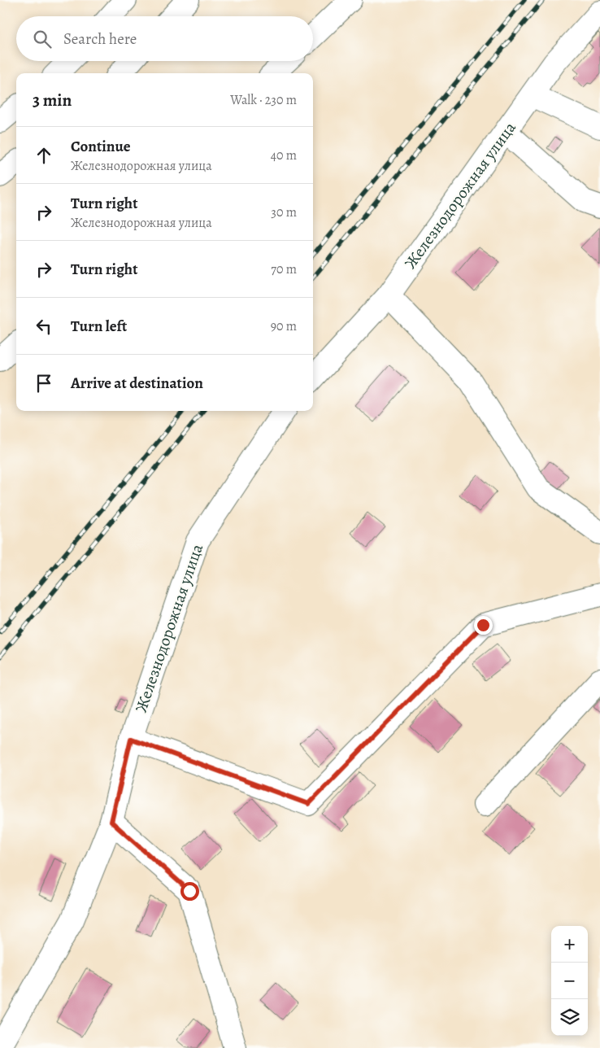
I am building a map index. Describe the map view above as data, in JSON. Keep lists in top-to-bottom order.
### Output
{
  "streets": {
    "street": ["Железнодорожная улица"]
  },
  "page": {
    "search": "Search here",
    "heading": ["3 min", "Walk · 230 m"],
    "list": [
      ["Continue", "Железнодорожная улица", "40 m"],
      ["Turn right", "Железнодорожная улица", "30 m"],
      ["Turn right", "70 m"],
      ["Turn left", "90 m"],
      "Arrive at destination"
    ],
    "map_buttons": ["+", "−"]
  }
}
